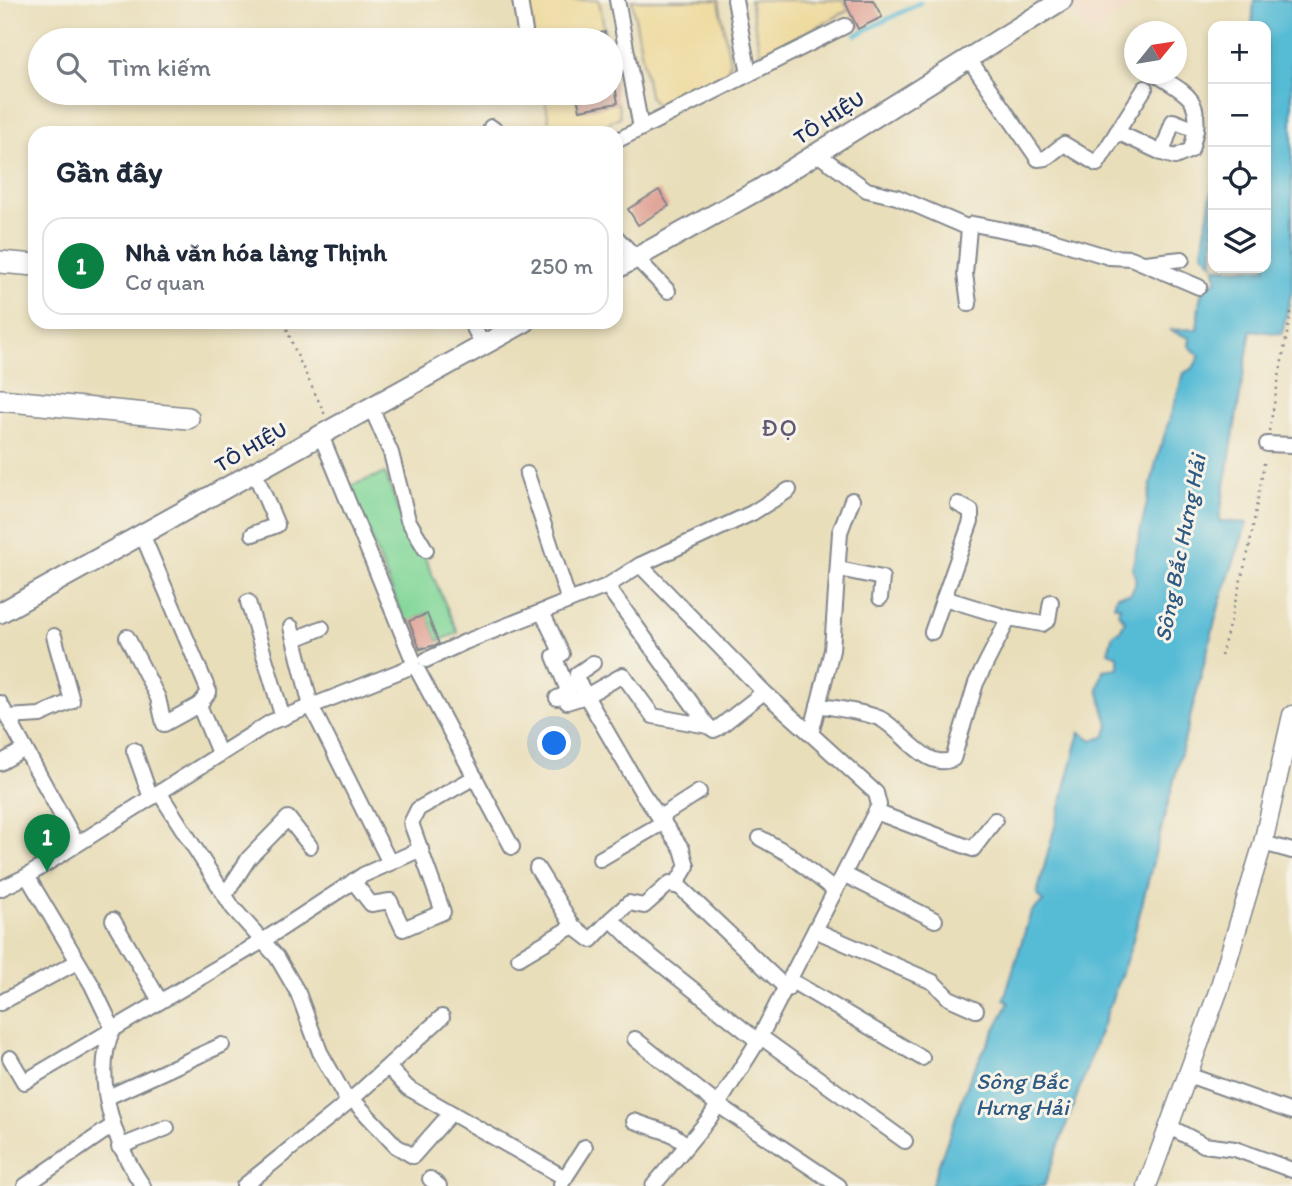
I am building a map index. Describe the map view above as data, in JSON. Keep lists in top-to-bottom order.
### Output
{
  "streets": {
    "main road": ["TÔ HIỆU"]
  },
  "districts": ["ĐỌ"],
  "water": ["Sông Bắc Hưng Hải"],
  "north": "top right",
  "page": {
    "map_buttons": ["+", "−"],
    "search": "Tìm kiếm",
    "heading": "Gần đây",
    "list": [
      {
        "mark": "1",
        "name": "Nhà văn hóa làng Thịnh",
        "note": "Cơ quan",
        "value": "250 m"
      }
    ],
    "pins": "1"
  }
}
